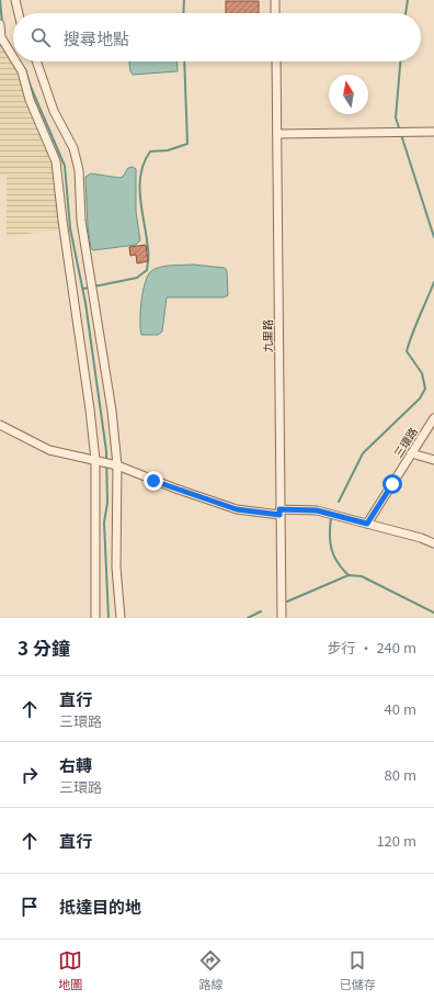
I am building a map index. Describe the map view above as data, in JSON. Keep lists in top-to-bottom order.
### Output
{
  "streets": {
    "street": ["九里路", "三環路"]
  },
  "north": "top",
  "page": {
    "search": "搜尋地點",
    "heading": ["3 分鐘", "步行 · 240 m"],
    "list": [
      ["直行", "三環路", "40 m"],
      ["右轉", "三環路", "80 m"],
      ["直行", "120 m"],
      "抵達目的地"
    ],
    "nav": ["地圖", "路線", "已儲存"]
  }
}
